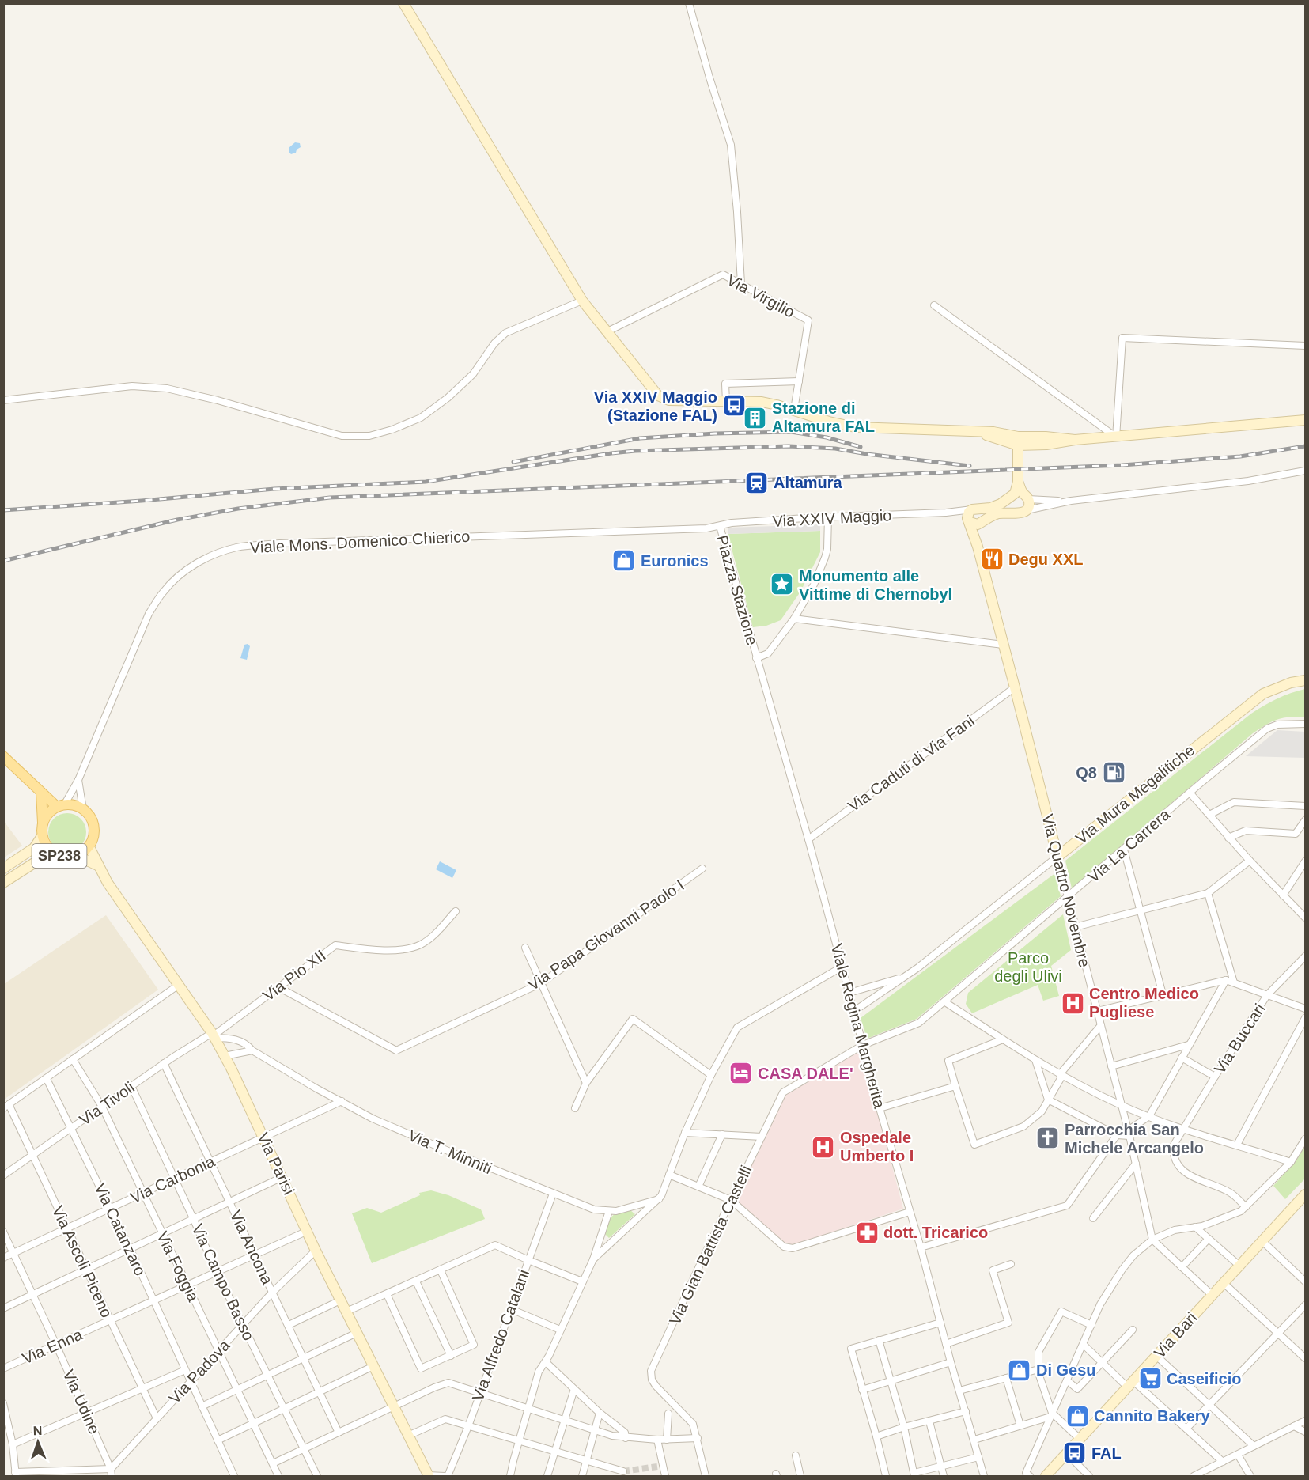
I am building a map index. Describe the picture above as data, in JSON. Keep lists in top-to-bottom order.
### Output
{
  "streets": {
    "main road": [
      "Via Mura Megalitiche",
      "SP238",
      "Via Quattro Novembre",
      "Via Parisi",
      "Via Bari"
    ],
    "street": [
      "Via Virgilio",
      "Via XXIV Maggio",
      "Viale Mons. Domenico Chierico",
      "Piazza Stazione",
      "Via Caduti di Via Fani",
      "Via La Carrera",
      "Via Papa Giovanni Paolo I",
      "Via Pio XII",
      "Viale Regina Margherita",
      "Via Buccari",
      "Via Tivoli",
      "Via T. Minniti",
      "Via Carbonia",
      "Via Catanzaro",
      "Via Gian Battista Castelli",
      "Via Ancona",
      "Via Ascoli Piceno",
      "Via Foggia",
      "Via Campo Basso",
      "Via Alfredo Catalani",
      "Via Enna",
      "Via Padova",
      "Via Udine"
    ]
  },
  "crossings": [
    ["Via XXIV Maggio", "Viale Mons. Domenico Chierico"],
    ["Via XXIV Maggio", "Piazza Stazione"],
    ["Via XXIV Maggio", "Via Quattro Novembre"],
    ["Viale Mons. Domenico Chierico", "Piazza Stazione"],
    ["Viale Mons. Domenico Chierico", "SP238"],
    ["Viale Mons. Domenico Chierico", "Via Parisi"],
    ["Piazza Stazione", "Viale Regina Margherita"],
    ["Via Caduti di Via Fani", "Via Quattro Novembre"],
    ["Via Caduti di Via Fani", "Viale Regina Margherita"],
    ["Via Mura Megalitiche", "Via Quattro Novembre"],
    ["Via Mura Megalitiche", "Viale Regina Margherita"],
    ["Via La Carrera", "Via Quattro Novembre"],
    ["Via La Carrera", "Viale Regina Margherita"],
    ["Via La Carrera", "Via Gian Battista Castelli"],
    ["SP238", "Via Parisi"],
    ["Via Papa Giovanni Paolo I", "Via Pio XII"],
    ["Via Pio XII", "Via Tivoli"],
    ["Via Pio XII", "Via T. Minniti"],
    ["Via Pio XII", "Via Parisi"],
    ["Viale Regina Margherita", "Via Gian Battista Castelli"],
    ["Via Tivoli", "Via T. Minniti"],
    ["Via Tivoli", "Via Parisi"],
    ["Via Tivoli", "Via Catanzaro"],
    ["Via Tivoli", "Via Ancona"],
    ["Via Tivoli", "Via Ascoli Piceno"],
    ["Via Tivoli", "Via Foggia"],
    ["Via Tivoli", "Via Campo Basso"],
    ["Via T. Minniti", "Via Parisi"],
    ["Via T. Minniti", "Via Carbonia"],
    ["Via T. Minniti", "Via Alfredo Catalani"],
    ["Via Parisi", "Via Carbonia"],
    ["Via Parisi", "Via Enna"],
    ["Via Parisi", "Via Padova"],
    ["Via Carbonia", "Via Catanzaro"],
    ["Via Carbonia", "Via Ancona"],
    ["Via Carbonia", "Via Ascoli Piceno"],
    ["Via Carbonia", "Via Foggia"],
    ["Via Carbonia", "Via Campo Basso"],
    ["Via Carbonia", "Via Udine"],
    ["Via Catanzaro", "Via Enna"],
    ["Via Catanzaro", "Via Padova"],
    ["Via Ancona", "Via Enna"],
    ["Via Ancona", "Via Padova"],
    ["Via Ascoli Piceno", "Via Enna"],
    ["Via Ascoli Piceno", "Via Padova"],
    ["Via Foggia", "Via Enna"],
    ["Via Foggia", "Via Padova"],
    ["Via Campo Basso", "Via Enna"],
    ["Via Campo Basso", "Via Padova"],
    ["Via Enna", "Via Udine"],
    ["Via Padova", "Via Udine"]
  ],
  "parks": ["Parco degli Ulivi"],
  "places": {
    "bus stop": ["Via XXIV Maggio (Stazione FAL)", "FAL"],
    "building": ["Stazione di Altamura FAL"],
    "station": ["Altamura"],
    "restaurant": ["Degu XXL"],
    "shop": ["Euronics", "Di Gesu", "Cannito Bakery"],
    "place": ["Monumento alle Vittime di Chernobyl"],
    "fuel station": ["Q8"],
    "hospital": ["Centro Medico Pugliese", "Ospedale Umberto I"],
    "hotel": ["CASA DALE'"],
    "church": ["Parrocchia San Michele Arcangelo"],
    "pharmacy": ["dott. Tricarico"],
    "supermarket": ["Caseificio"]
  },
  "north": "top"
}
